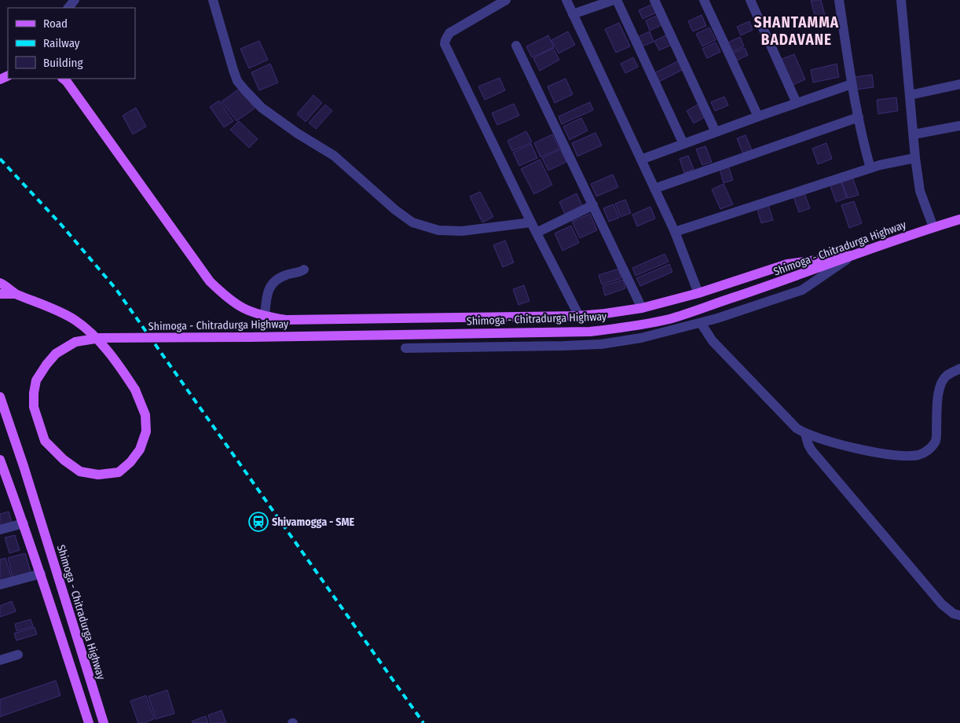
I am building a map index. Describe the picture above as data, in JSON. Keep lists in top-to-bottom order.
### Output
{
  "streets": {
    "main road": ["Shimoga - Chitradurga Highway"]
  },
  "districts": ["SHANTAMMA BADAVANE"],
  "places": {
    "station": ["Shivamogga - SME"]
  },
  "legend": ["Road", "Railway", "Building"]
}
